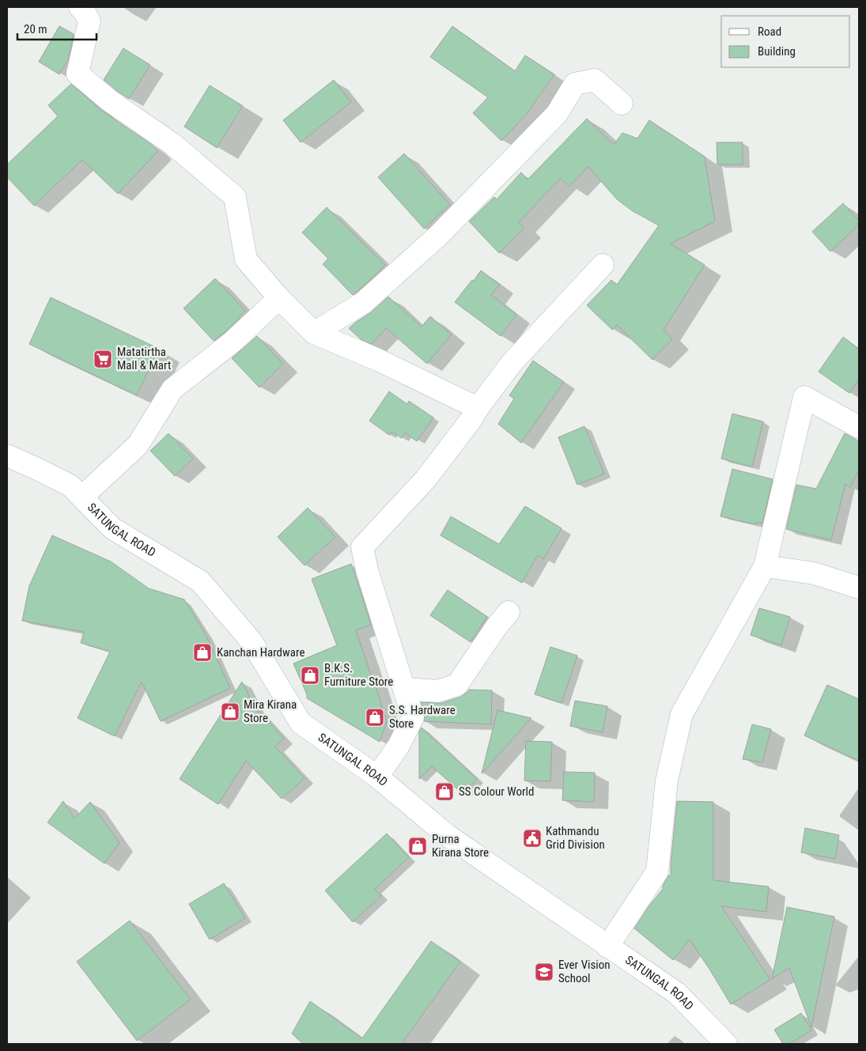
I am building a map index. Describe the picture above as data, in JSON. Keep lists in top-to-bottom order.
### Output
{
  "streets": {
    "street": ["SATUNGAL ROAD"]
  },
  "places": {
    "supermarket": ["Matatirtha Mall & Mart"],
    "shop": [
      "Kanchan Hardware",
      "B.K.S. Furniture Store",
      "Mira Kirana Store",
      "S.S. Hardware Store",
      "SS Colour World",
      "Purna Kirana Store"
    ],
    "public building": ["Kathmandu Grid Division"],
    "school or university": ["Ever Vision School"]
  },
  "legend": ["Road", "Building"],
  "scale_bar": "20 m"
}
